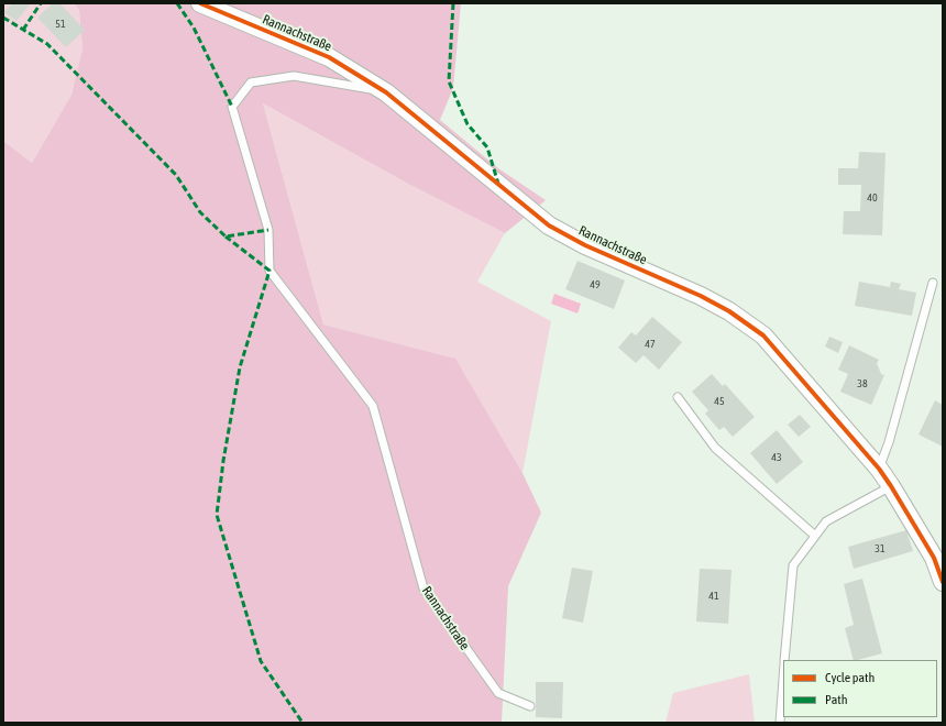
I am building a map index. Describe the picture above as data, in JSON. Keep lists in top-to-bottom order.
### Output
{
  "streets": {
    "street": ["Rannachstraße"]
  },
  "house_numbers": [
    "51",
    "40",
    "49",
    "47",
    "38",
    "45",
    "43",
    "31",
    "41"
  ],
  "legend": ["Cycle path", "Path"]
}
